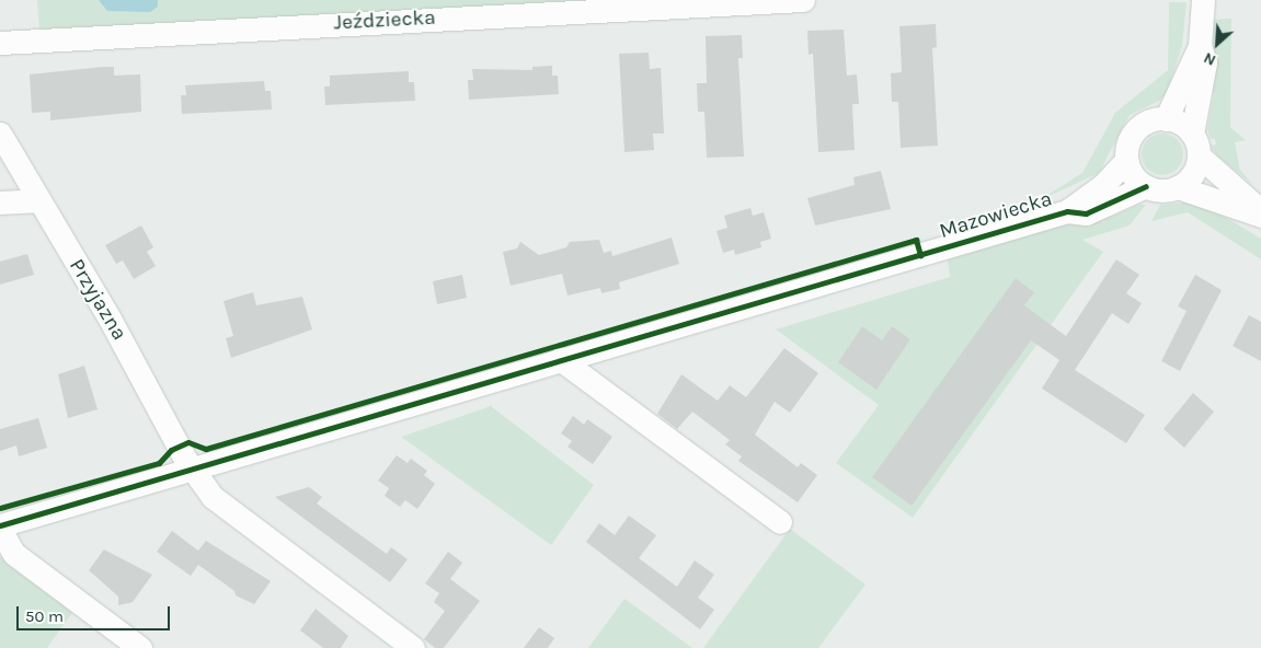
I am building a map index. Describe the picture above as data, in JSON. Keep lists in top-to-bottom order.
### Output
{
  "streets": {
    "street": ["Jeździecka", "Mazowiecka", "Przyjazna"]
  },
  "crossings": [
    ["Mazowiecka", "Przyjazna"]
  ],
  "scale_bar": "50 m",
  "north": "bottom left"
}
